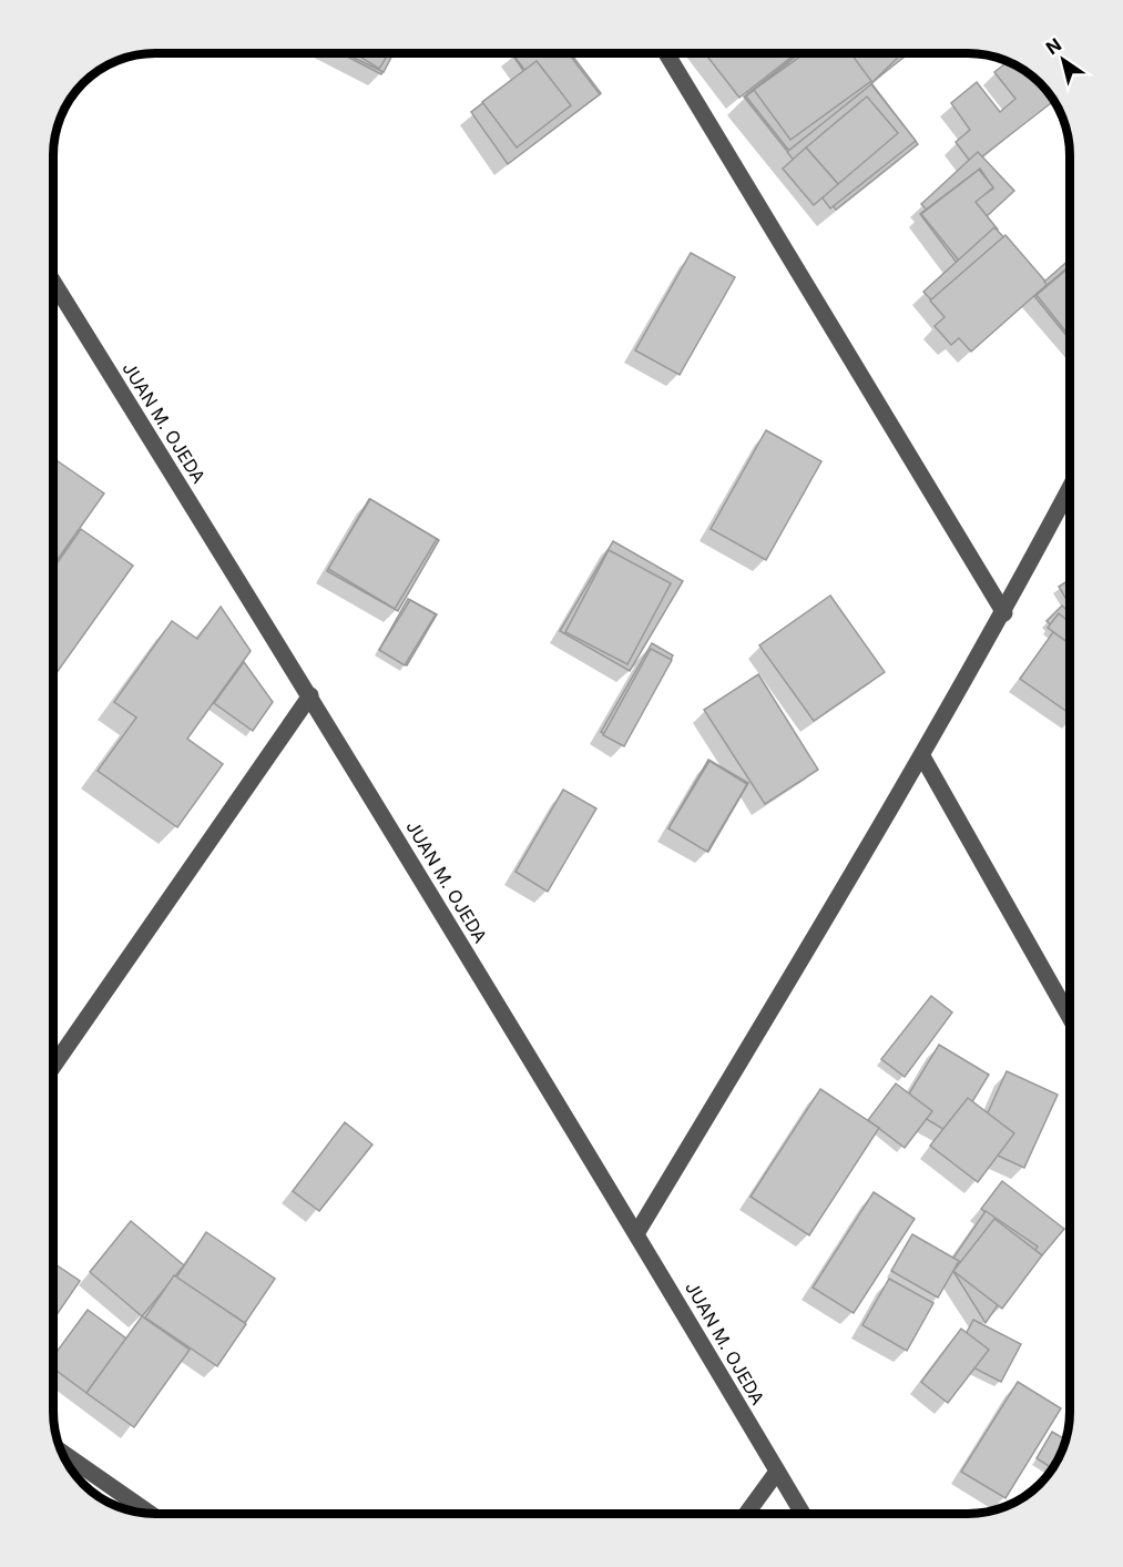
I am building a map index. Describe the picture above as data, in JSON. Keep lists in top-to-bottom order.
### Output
{
  "streets": {
    "street": ["JUAN M. OJEDA"]
  },
  "north": "top left"
}
